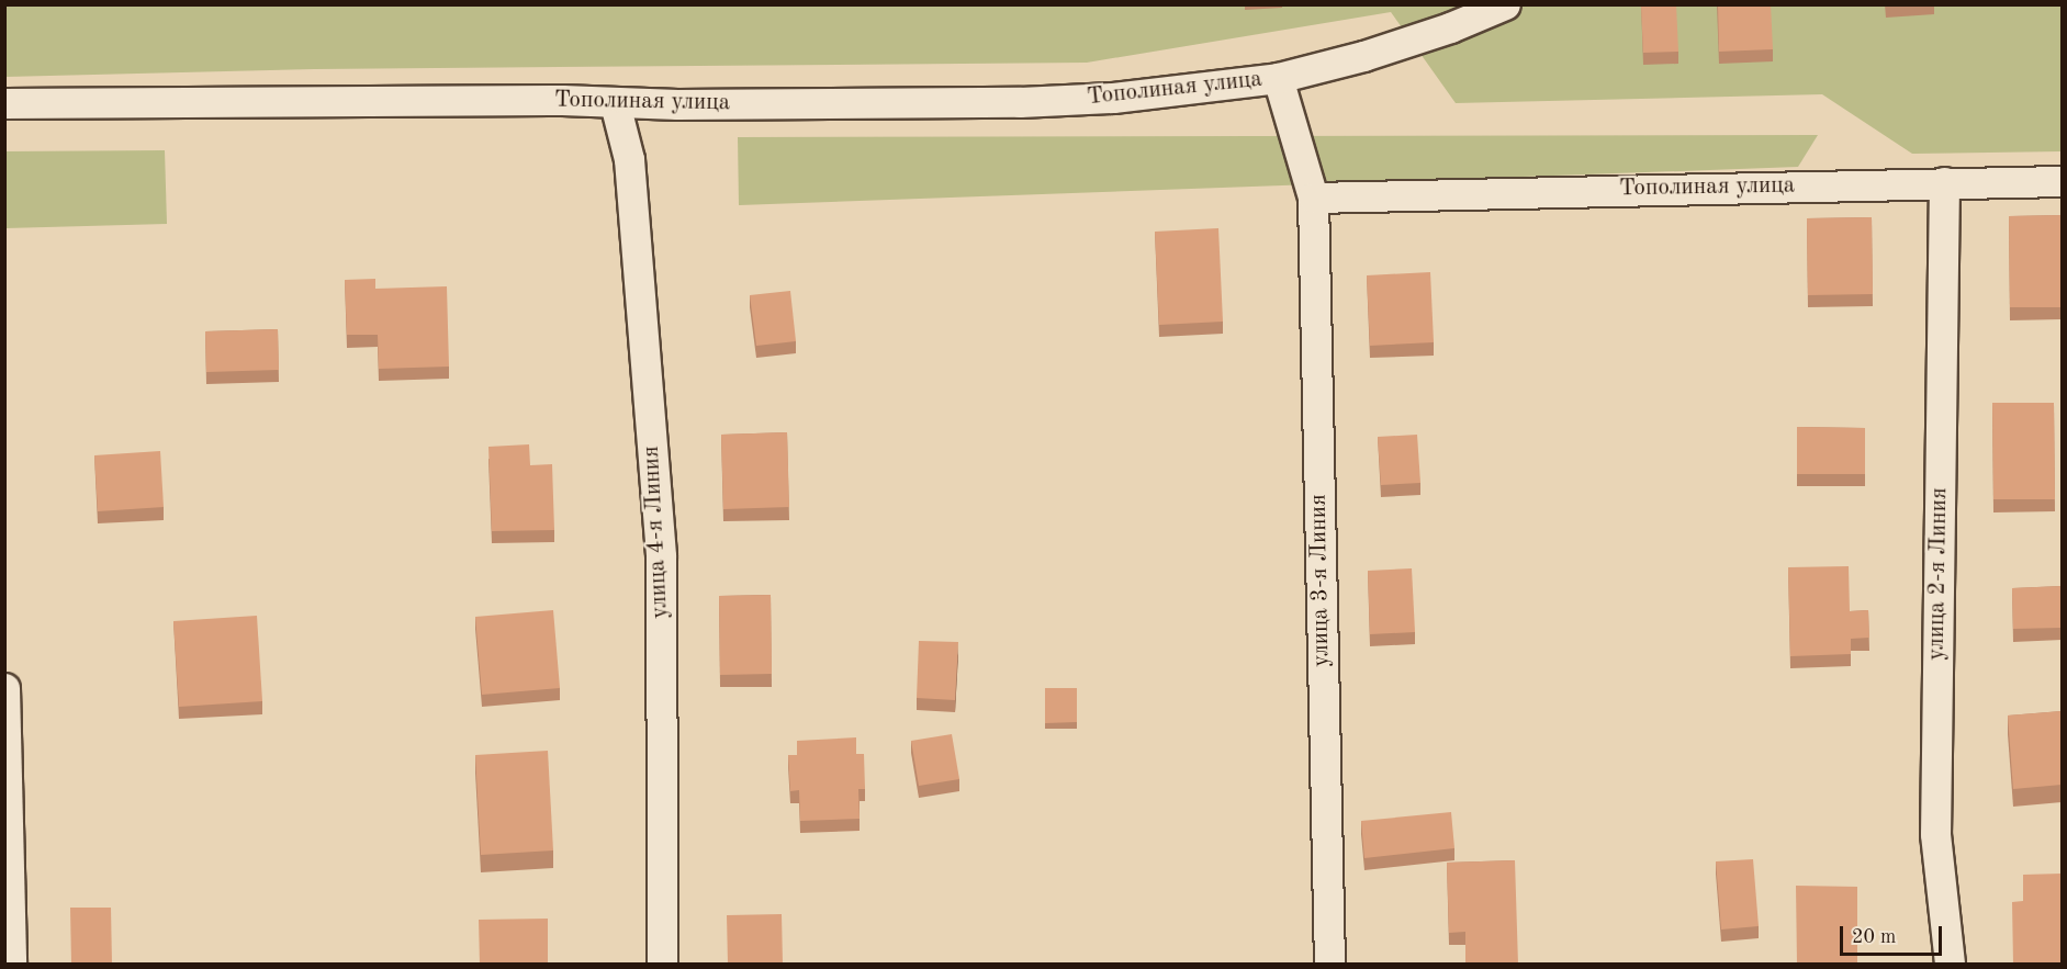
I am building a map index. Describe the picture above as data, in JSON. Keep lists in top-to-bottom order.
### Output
{
  "streets": {
    "street": [
      "Тополиная улица",
      "улица 4-я Линия",
      "улица 2-я Линия",
      "улица 3-я Линия"
    ]
  },
  "crossings": [
    ["Тополиная улица", "улица 4-я Линия"],
    ["Тополиная улица", "улица 2-я Линия"],
    ["Тополиная улица", "улица 3-я Линия"]
  ],
  "scale_bar": "20 m"
}
